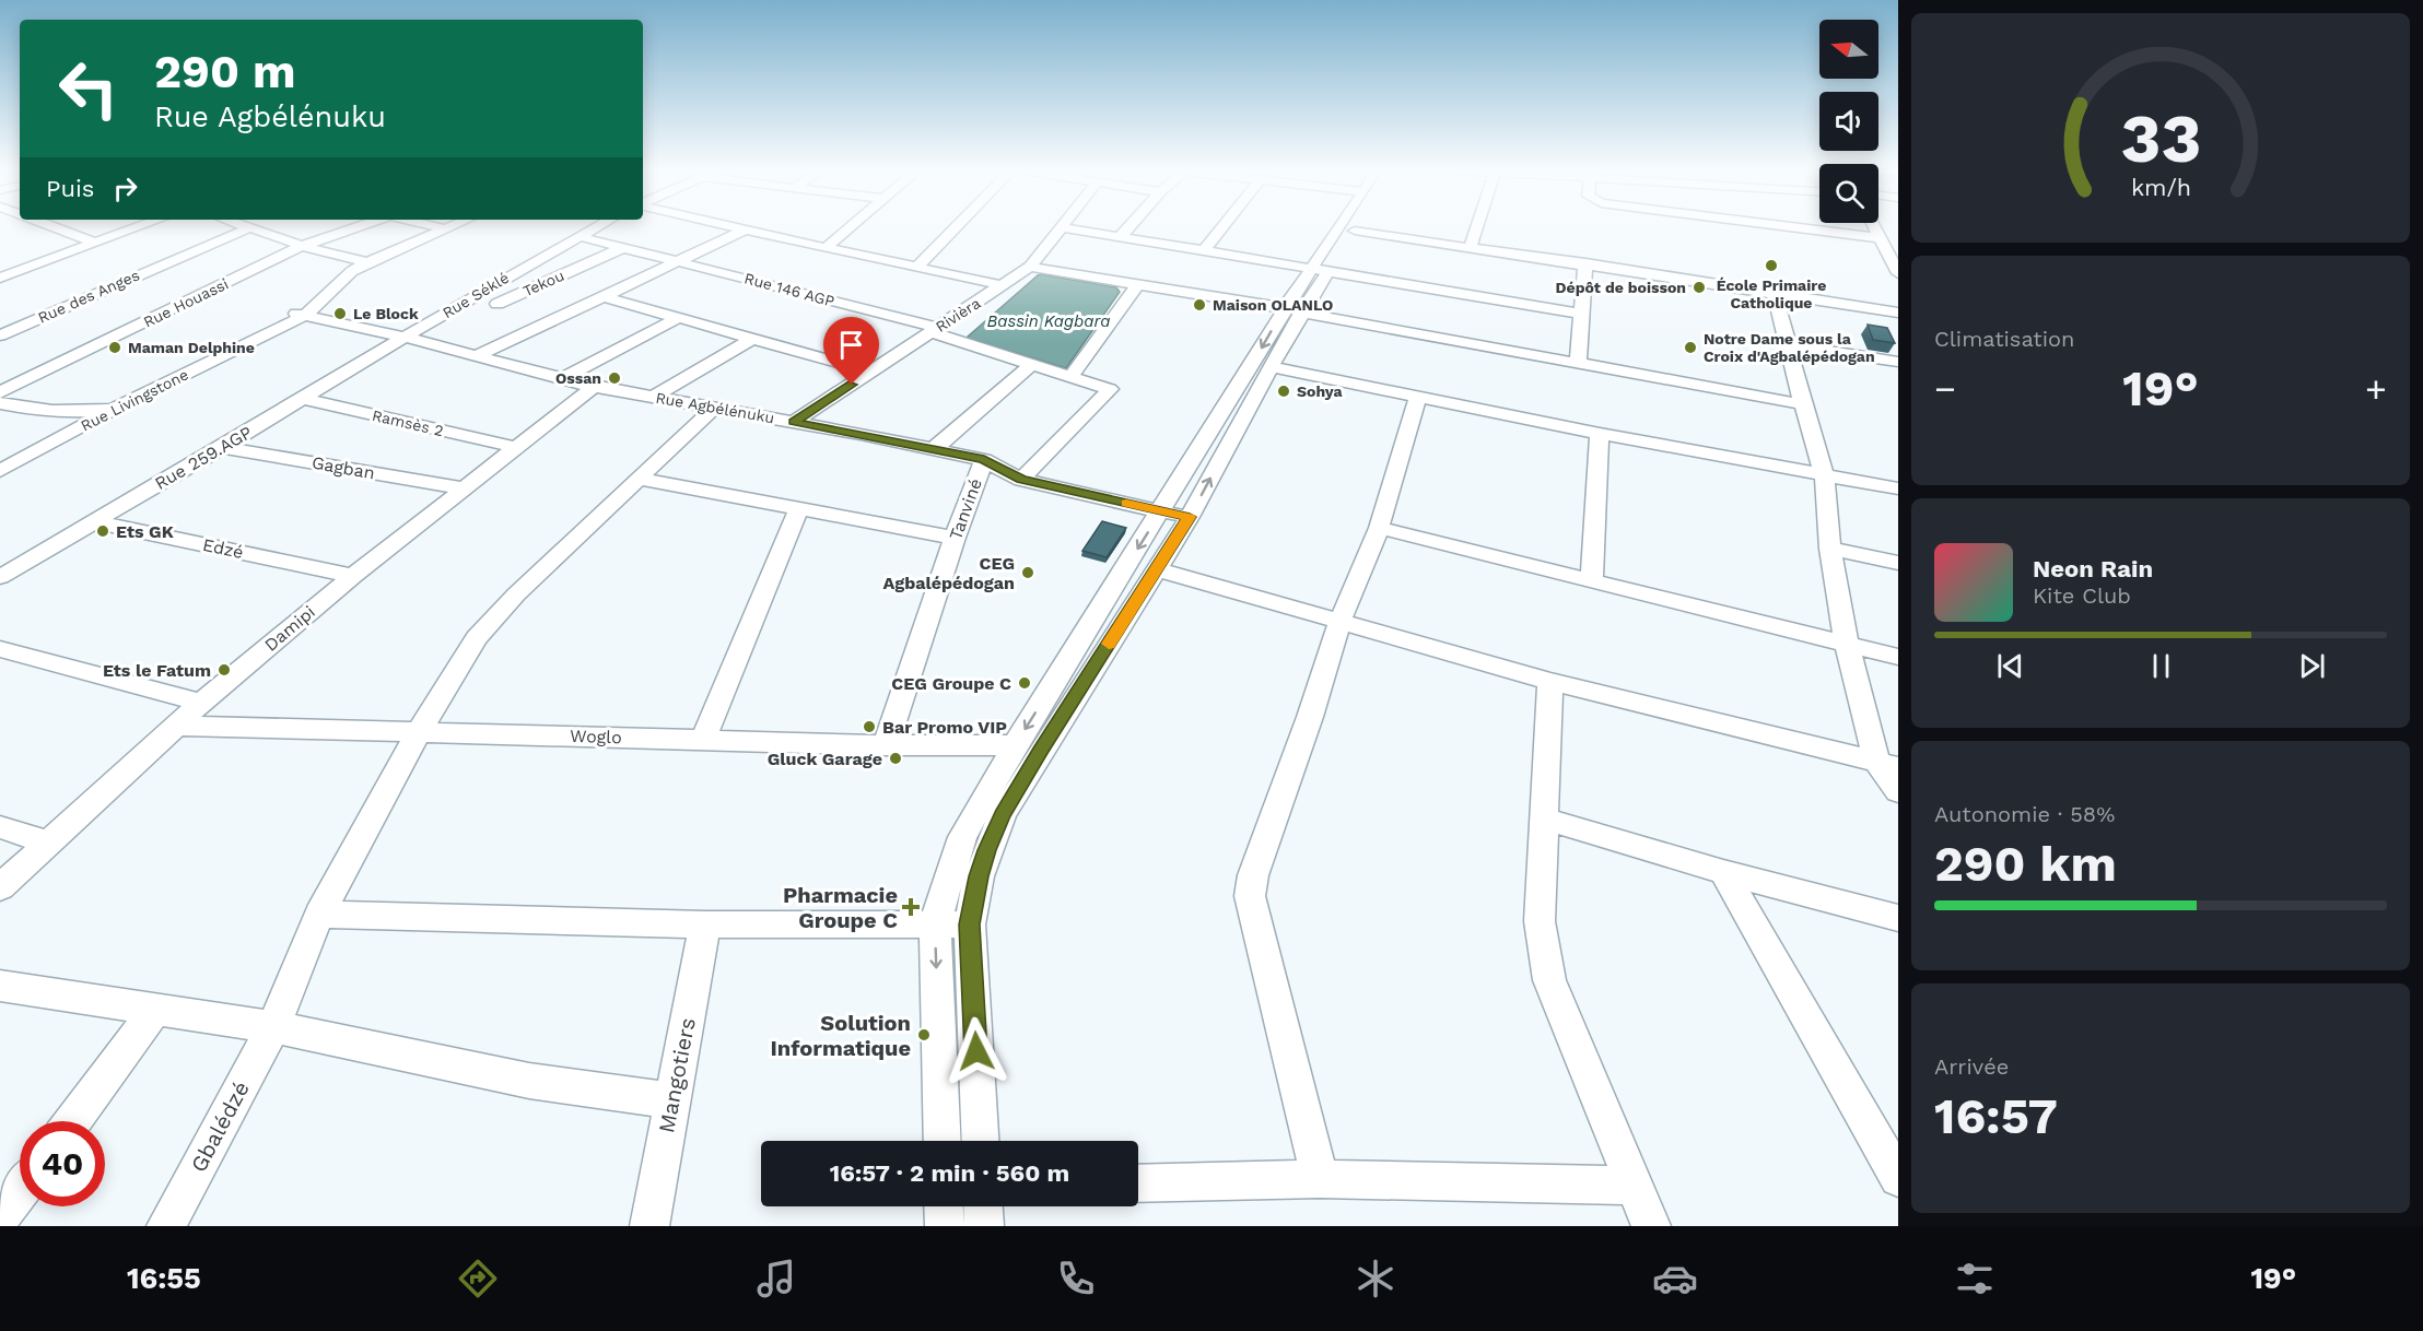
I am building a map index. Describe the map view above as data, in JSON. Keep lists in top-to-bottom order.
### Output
{
  "streets": {
    "street": [
      "Tekou",
      "Rue 146 AGP",
      "Rue Séklé",
      "Rue des Anges",
      "Rue Houassi",
      "Rivièra",
      "Rue Livingstone",
      "Rue Agbélénuku",
      "Ramsès 2",
      "Rue 259.AGP",
      "Gagban",
      "Tanviné",
      "Edzé",
      "Damipi",
      "Woglo",
      "Mangotiers",
      "Gbalédzé"
    ]
  },
  "crossings": [
    ["Tekou", "Rue 146 AGP"],
    ["Rue 146 AGP", "Rue Séklé"],
    ["Rue 146 AGP", "Rivièra"],
    ["Rue 146 AGP", "Rue Agbélénuku"],
    ["Rue Séklé", "Rue Agbélénuku"],
    ["Rue Séklé", "Rue 259.AGP"],
    ["Rivièra", "Rue Agbélénuku"],
    ["Rue Livingstone", "Rue Agbélénuku"],
    ["Rue Agbélénuku", "Rue 259.AGP"],
    ["Rue Agbélénuku", "Tanviné"],
    ["Rue Agbélénuku", "Damipi"],
    ["Rue Agbélénuku", "Gbalédzé"],
    ["Ramsès 2", "Rue 259.AGP"],
    ["Ramsès 2", "Damipi"],
    ["Rue 259.AGP", "Gagban"],
    ["Rue 259.AGP", "Edzé"],
    ["Gagban", "Damipi"],
    ["Tanviné", "Woglo"],
    ["Edzé", "Damipi"],
    ["Damipi", "Woglo"],
    ["Woglo", "Gbalédzé"]
  ],
  "water": ["Bassin Kagbara"],
  "places": {
    "other": [
      "École Primaire Catholique",
      "Dépôt de boisson",
      "Maison OLANLO",
      "Le Block",
      "Maman Delphine",
      "Notre Dame sous la Croix d'Agbalépédogan",
      "Ossan",
      "Sohya",
      "Ets GK",
      "CEG Agbalépédogan",
      "Ets le Fatum",
      "CEG Groupe C",
      "Bar Promo VIP",
      "Gluck Garage",
      "Solution Informatique"
    ],
    "health": ["Pharmacie Groupe C"]
  },
  "north": "left",
  "page": {
    "turn": ["290 m", "Rue Agbélénuku"],
    "then": "Puis",
    "tile": [
      "Climatisation",
      ["Autonomie · 58%", "290 km"],
      ["Arrivée", "16:57"]
    ],
    "heat": ["−", "19°", "+"],
    "song": ["Neon Rain", "Kite Club"],
    "limit": "40",
    "trip": "16:57 · 2 min · 560 m",
    "tabs": ["16:55", "19°"],
    "gauge": ["33", "km/h"]
  }
}
